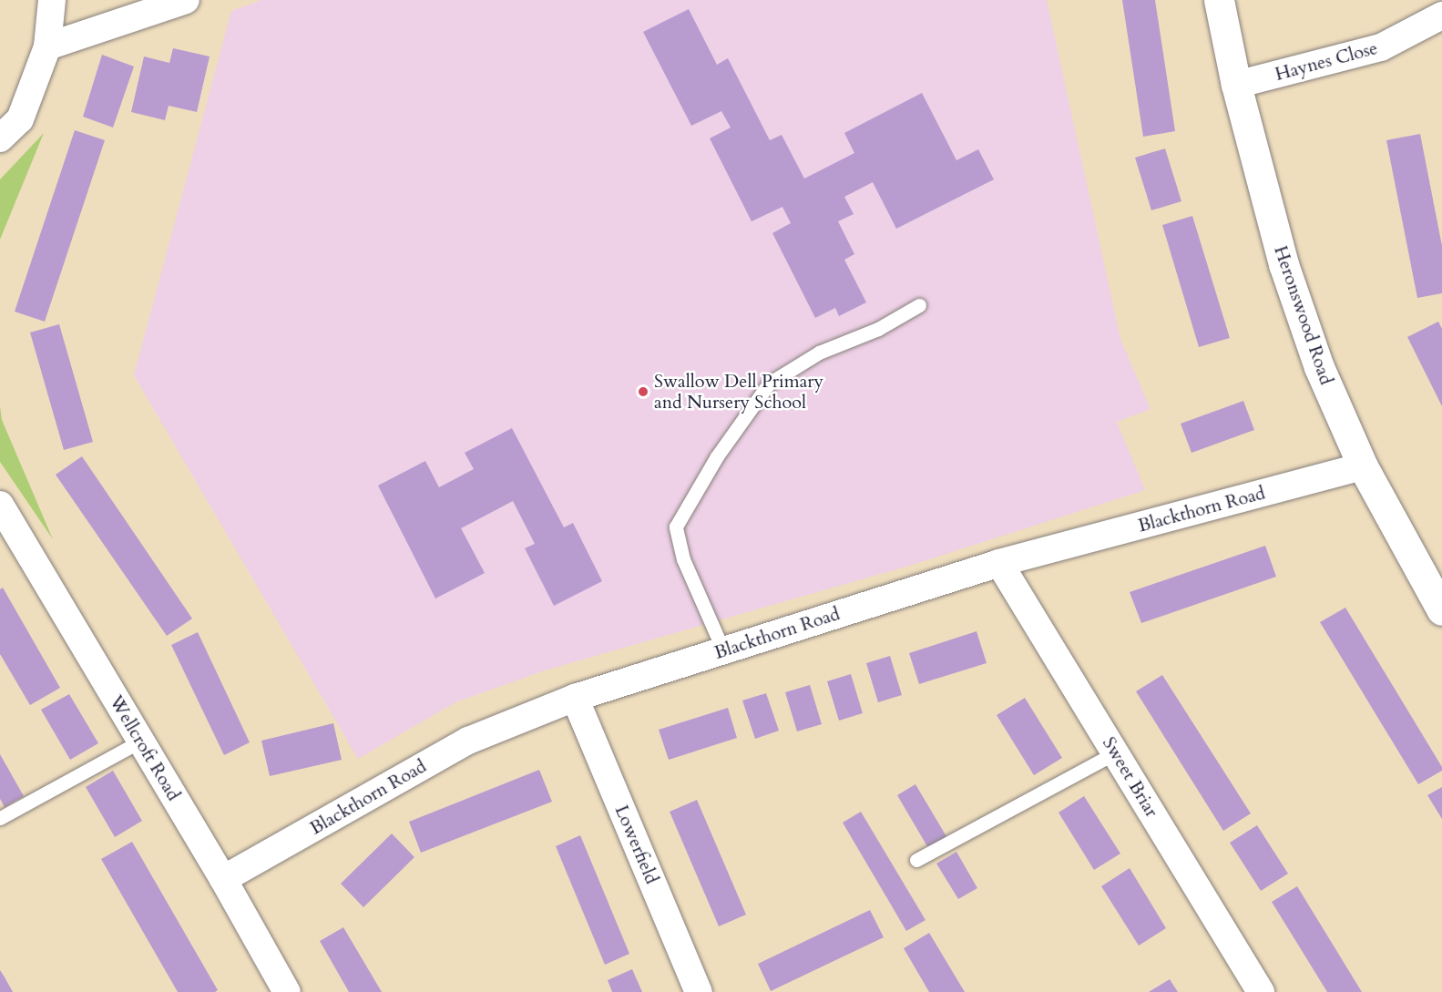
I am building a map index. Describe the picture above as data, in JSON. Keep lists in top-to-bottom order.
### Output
{
  "streets": {
    "street": [
      "Haynes Close",
      "Heronswood Road",
      "Blackthorn Road",
      "Wellcroft Road",
      "Sweet Briar",
      "Lowerfield"
    ]
  },
  "crossings": [
    ["Haynes Close", "Heronswood Road"],
    ["Heronswood Road", "Blackthorn Road"],
    ["Blackthorn Road", "Wellcroft Road"],
    ["Blackthorn Road", "Sweet Briar"],
    ["Blackthorn Road", "Lowerfield"]
  ],
  "places": ["Swallow Dell Primary and Nursery School"]
}
